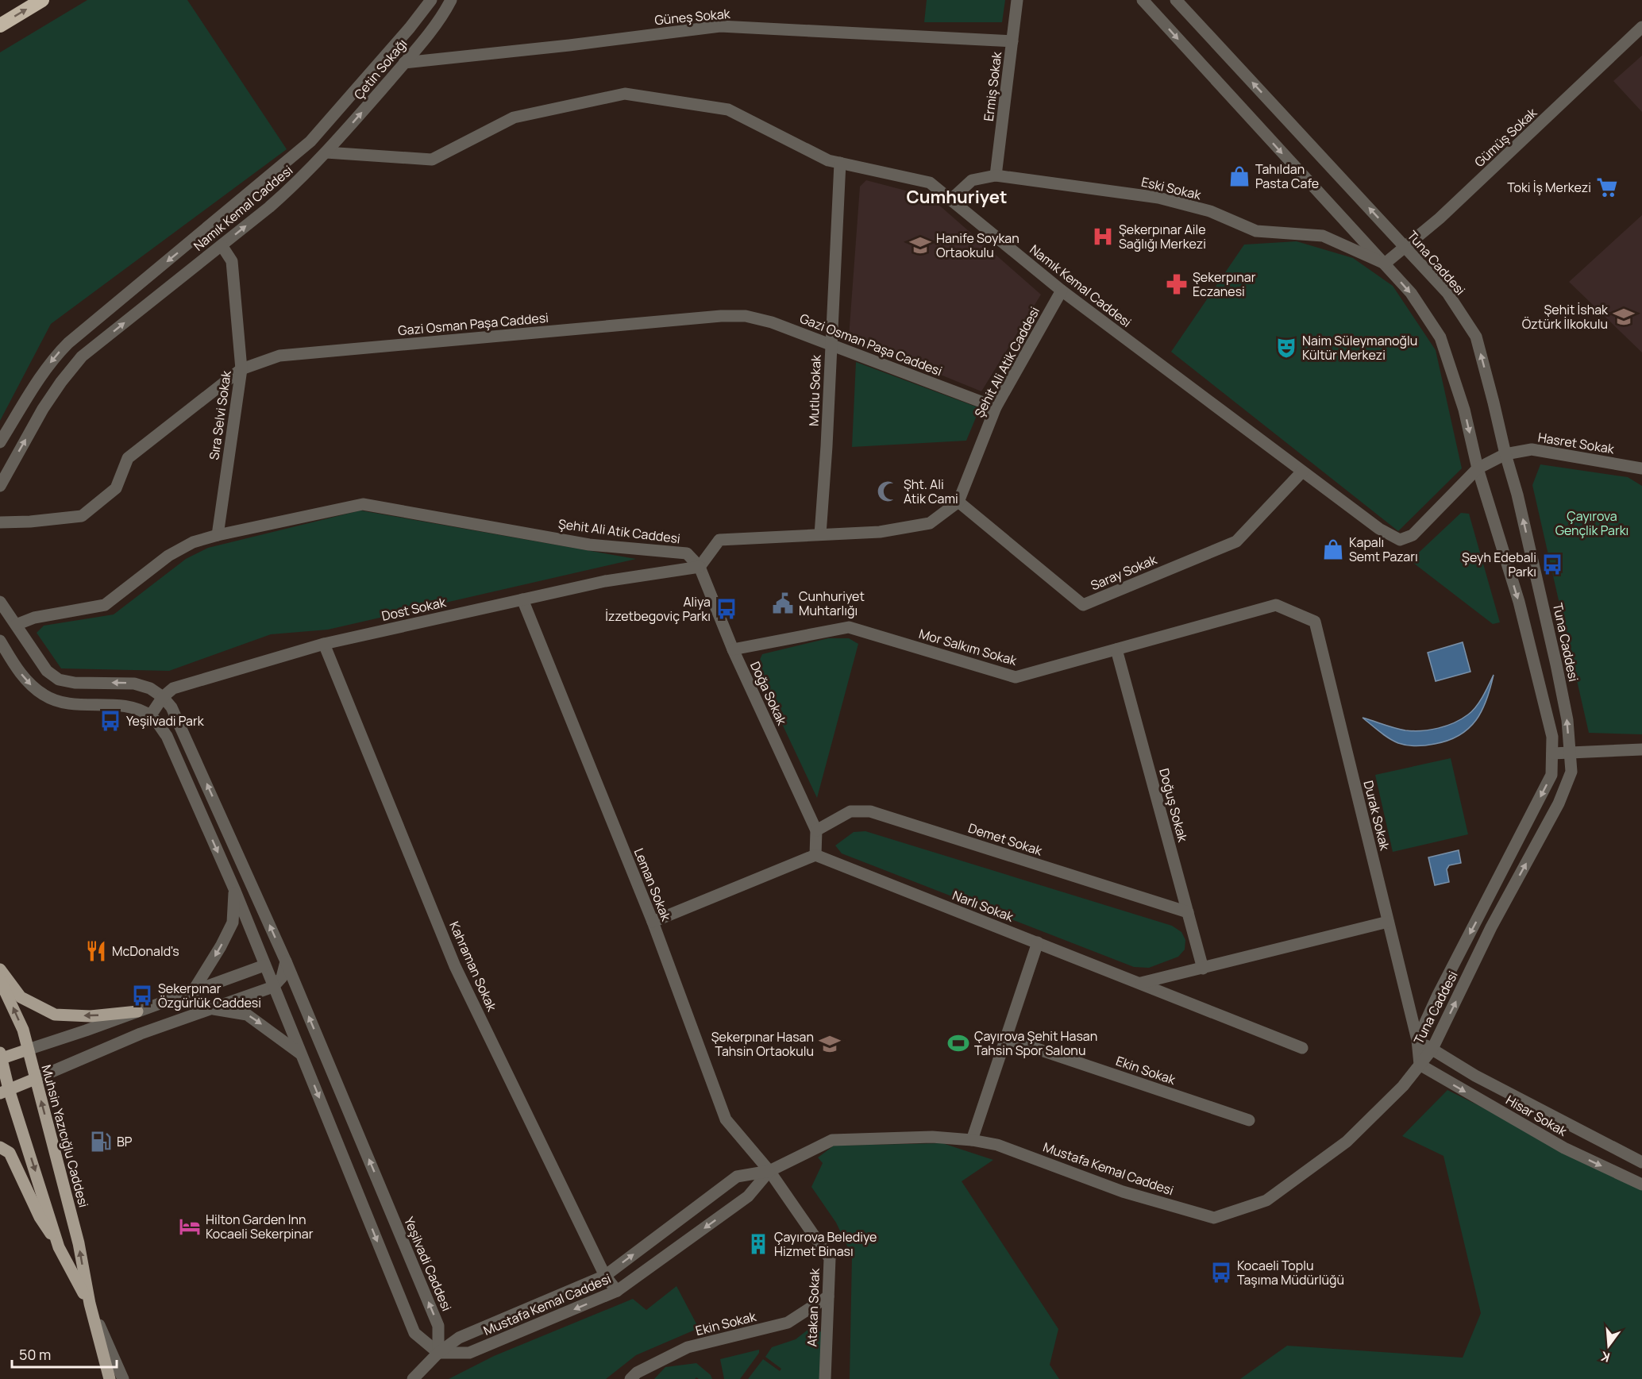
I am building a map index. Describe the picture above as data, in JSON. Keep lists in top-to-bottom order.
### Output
{
  "streets": {
    "main road": ["Muhsin Yazıcığlu Caddesi"],
    "street": [
      "Güneş Sokak",
      "Çetin Sokağı",
      "Ermiş Sokak",
      "Gümüş Sokak",
      "Eski Sokak",
      "Namık Kemal Caddesi",
      "Tuna Caddesi",
      "Gazi Osman Paşa Caddesi",
      "Şehit Ali Atik Caddesi",
      "Mutlu Sokak",
      "Sıra Selvi Sokak",
      "Hasret Sokak",
      "Saray Sokak",
      "Dost Sokak",
      "Mor Salkım Sokak",
      "Doğa Sokak",
      "Doğuş Sokak",
      "Durak Sokak",
      "Demet Sokak",
      "Leman Sokak",
      "Narlı Sokak",
      "Kahraman Sokak",
      "Ekin Sokak",
      "Hisar Sokak",
      "Mustafa Kemal Caddesi",
      "Yeşilvadi Caddesi",
      "Atakan Sokak"
    ]
  },
  "crossings": [
    ["Güneş Sokak", "Çetin Sokağı"],
    ["Güneş Sokak", "Ermiş Sokak"],
    ["Çetin Sokağı", "Namık Kemal Caddesi"],
    ["Ermiş Sokak", "Eski Sokak"],
    ["Gümüş Sokak", "Eski Sokak"],
    ["Gümüş Sokak", "Tuna Caddesi"],
    ["Eski Sokak", "Namık Kemal Caddesi"],
    ["Eski Sokak", "Tuna Caddesi"],
    ["Namık Kemal Caddesi", "Tuna Caddesi"],
    ["Namık Kemal Caddesi", "Şehit Ali Atik Caddesi"],
    ["Namık Kemal Caddesi", "Mutlu Sokak"],
    ["Namık Kemal Caddesi", "Sıra Selvi Sokak"],
    ["Namık Kemal Caddesi", "Hasret Sokak"],
    ["Namık Kemal Caddesi", "Saray Sokak"],
    ["Tuna Caddesi", "Hasret Sokak"],
    ["Tuna Caddesi", "Durak Sokak"],
    ["Tuna Caddesi", "Hisar Sokak"],
    ["Tuna Caddesi", "Mustafa Kemal Caddesi"],
    ["Gazi Osman Paşa Caddesi", "Şehit Ali Atik Caddesi"],
    ["Gazi Osman Paşa Caddesi", "Mutlu Sokak"],
    ["Gazi Osman Paşa Caddesi", "Sıra Selvi Sokak"],
    ["Şehit Ali Atik Caddesi", "Sıra Selvi Sokak"],
    ["Şehit Ali Atik Caddesi", "Saray Sokak"],
    ["Şehit Ali Atik Caddesi", "Dost Sokak"],
    ["Şehit Ali Atik Caddesi", "Doğa Sokak"],
    ["Dost Sokak", "Doğa Sokak"],
    ["Dost Sokak", "Leman Sokak"],
    ["Dost Sokak", "Kahraman Sokak"],
    ["Dost Sokak", "Yeşilvadi Caddesi"],
    ["Mor Salkım Sokak", "Doğa Sokak"],
    ["Mor Salkım Sokak", "Doğuş Sokak"],
    ["Mor Salkım Sokak", "Durak Sokak"],
    ["Doğa Sokak", "Demet Sokak"],
    ["Doğuş Sokak", "Demet Sokak"],
    ["Leman Sokak", "Mustafa Kemal Caddesi"],
    ["Leman Sokak", "Atakan Sokak"],
    ["Kahraman Sokak", "Mustafa Kemal Caddesi"],
    ["Ekin Sokak", "Atakan Sokak"],
    ["Hisar Sokak", "Mustafa Kemal Caddesi"],
    ["Mustafa Kemal Caddesi", "Yeşilvadi Caddesi"],
    ["Mustafa Kemal Caddesi", "Atakan Sokak"]
  ],
  "one_way": ["Çetin Sokağı"],
  "districts": ["Cumhuriyet"],
  "parks": ["Çayırova Gençlik Parkı"],
  "places": {
    "shop": ["Tahıldan Pasta Cafe", "Kapalı Semt Pazarı"],
    "supermarket": ["Toki İş Merkezi"],
    "hospital": ["Şekerpınar Aile Sağlığı Merkezi"],
    "school or university": ["Hanife Soykan Ortaokulu", "Şehit İshak Öztürk İlkokulu", "Şekerpınar Hasan Tahsin Ortaokulu"],
    "pharmacy": ["Şekerpınar Eczanesi"],
    "theatre": ["Naim Süleymanoğlu Kültür Merkezi"],
    "mosque": ["Şht. Ali Atik Cami"],
    "bus stop": [
      "Şeyh Edebali Parkı",
      "Aliya İzzetbegoviç Parkı",
      "Yeşilvadi Park",
      "Şekerpınar Özgürlük Caddesi",
      "Kocaeli Toplu Taşıma Müdürlüğü"
    ],
    "public building": ["Cunhuriyet Muhtarlığı"],
    "restaurant": ["McDonald's"],
    "sports": ["Çayırova Şehit Hasan Tahsin Spor Salonu"],
    "fuel station": ["BP"],
    "hotel": ["Hilton Garden Inn Kocaeli Sekerpinar"],
    "building": ["Çayırova Belediye Hizmet Binası"]
  },
  "scale_bar": "50 m",
  "north": "bottom"
}
